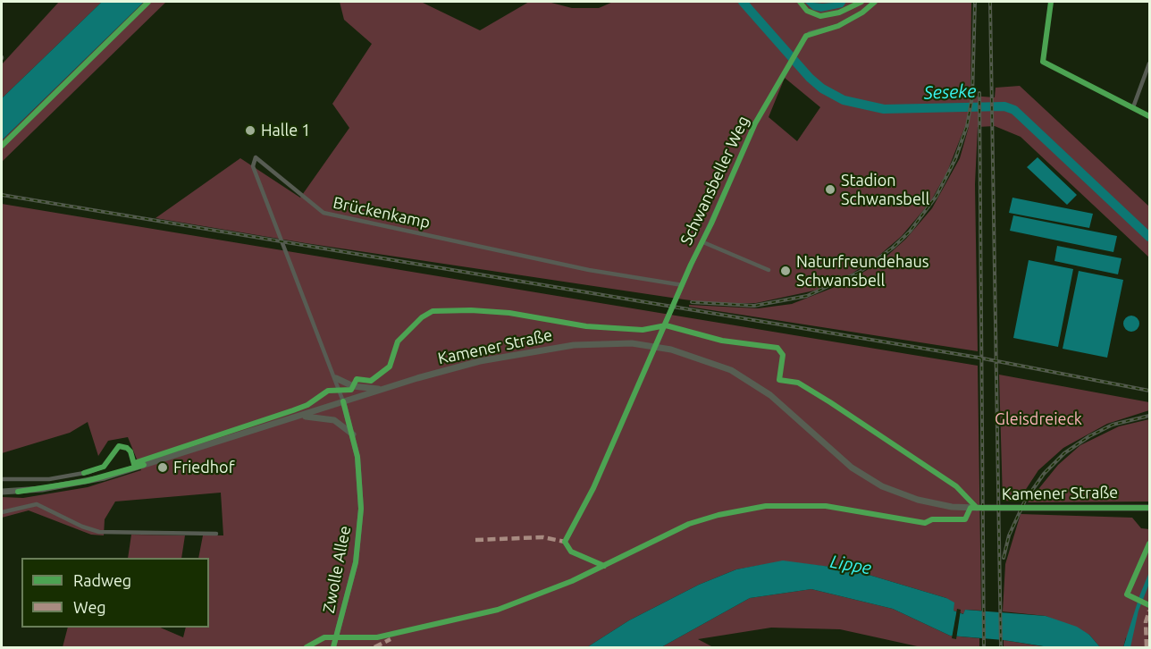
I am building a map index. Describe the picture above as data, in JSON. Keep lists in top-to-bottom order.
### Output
{
  "streets": {
    "main road": ["Kamener Straße"],
    "street": ["Schwansbeller Weg", "Brückenkamp", "Zwolle Allee"]
  },
  "crossings": [
    ["Schwansbeller Weg", "Brückenkamp"],
    ["Brückenkamp", "Kamener Straße"],
    ["Brückenkamp", "Zwolle Allee"],
    ["Kamener Straße", "Zwolle Allee"]
  ],
  "water": ["Seseke", "Lippe"],
  "parks": ["Gleisdreieck"],
  "places": [
    "Halle 1",
    "Stadion Schwansbell",
    "Naturfreundehaus Schwansbell",
    "Friedhof"
  ],
  "legend": ["Radweg", "Weg"]
}
